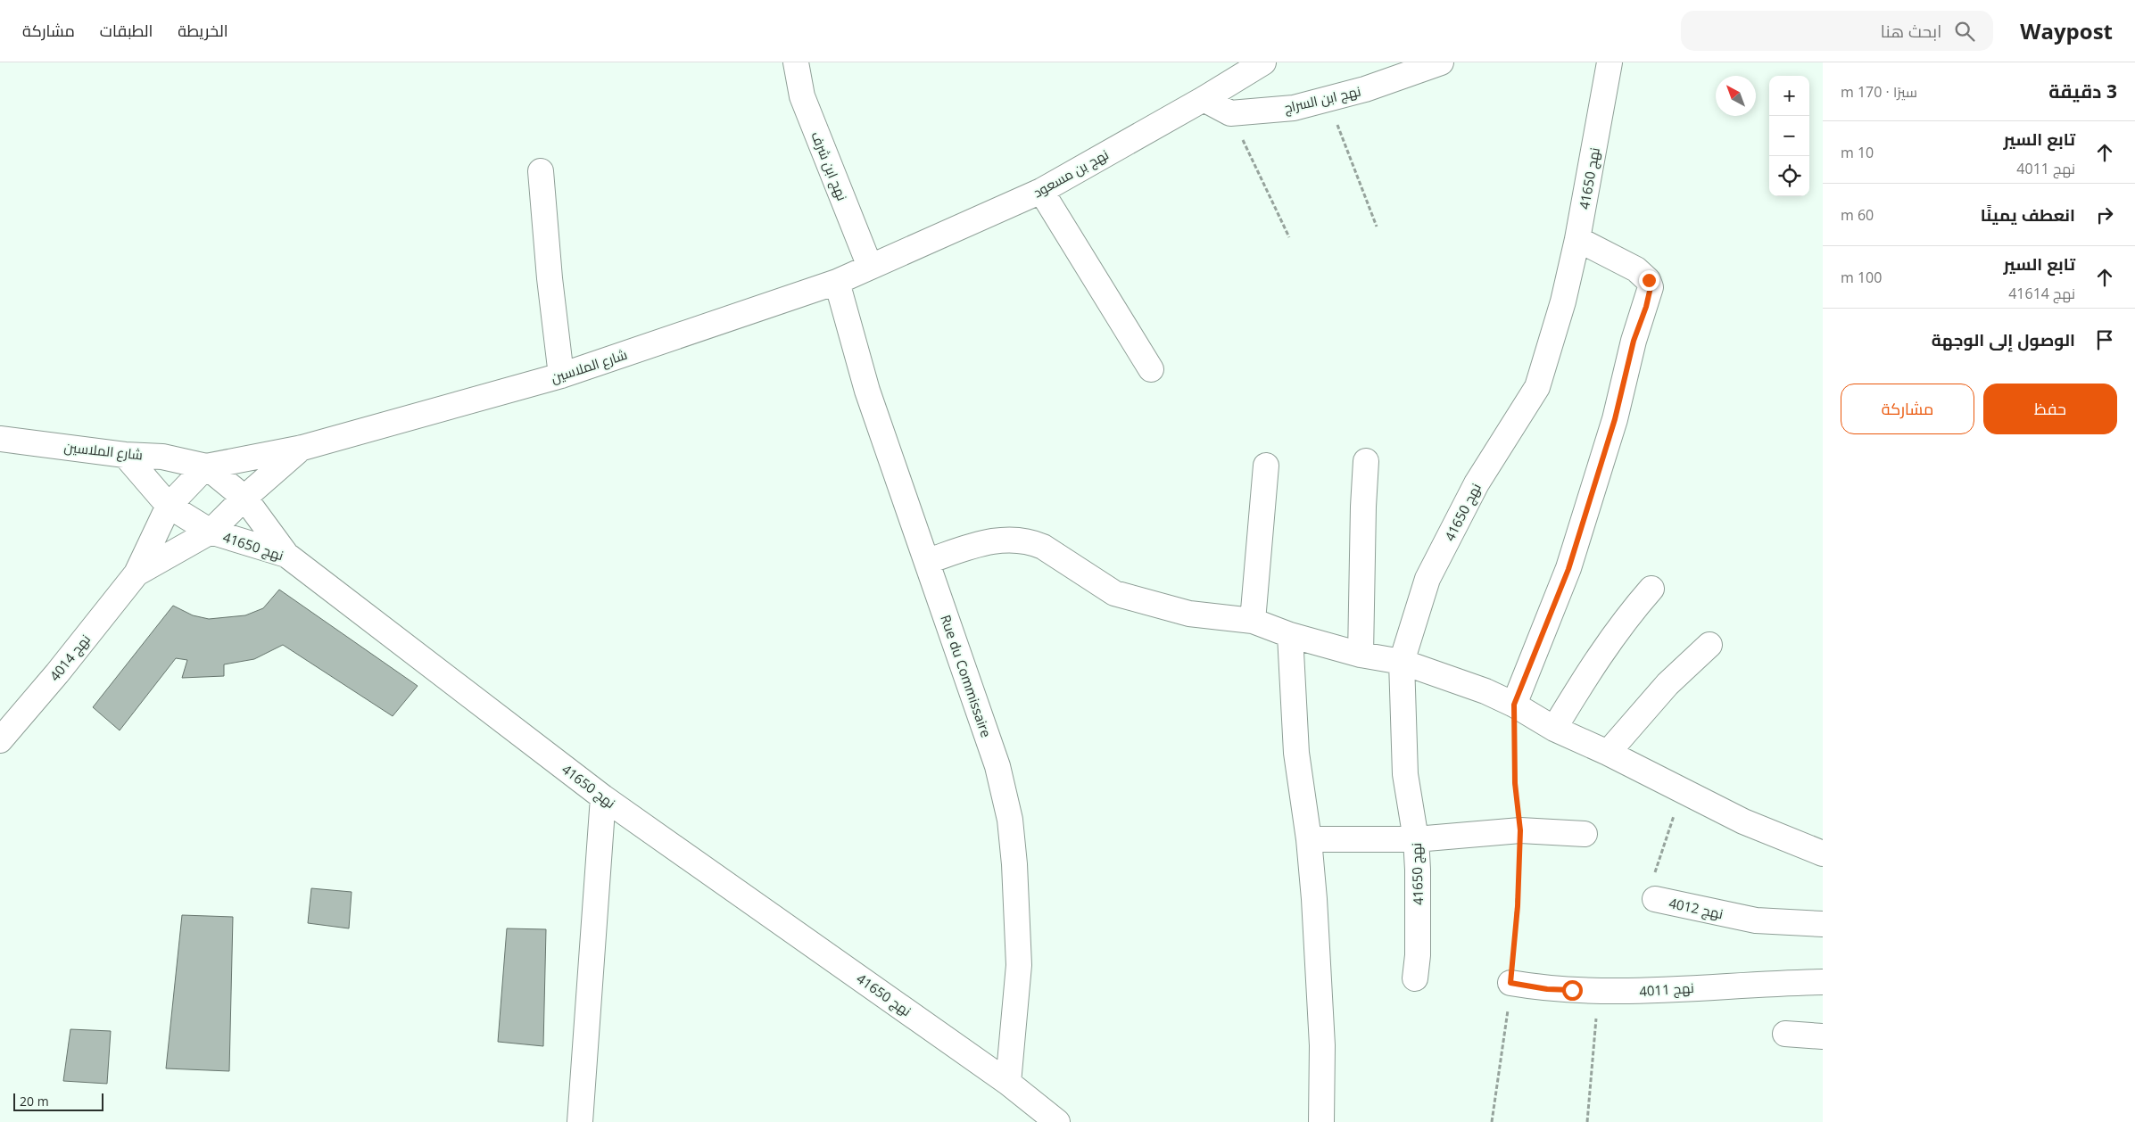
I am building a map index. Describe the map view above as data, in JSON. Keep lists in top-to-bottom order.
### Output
{
  "streets": {
    "street": [
      "نهج ابن السراج",
      "نهج ابن شرف",
      "نهج بن مسعود",
      "نهج 41650",
      "شارع الملاسين",
      "نهج 4014",
      "Rue du Commissaire",
      "نهج 4012",
      "نهج 4011"
    ]
  },
  "crossings": [
    ["نهج ابن شرف", "نهج بن مسعود"],
    ["نهج ابن شرف", "شارع الملاسين"],
    ["نهج بن مسعود", "شارع الملاسين"],
    ["نهج 41650", "شارع الملاسين"],
    ["نهج 41650", "نهج 4014"],
    ["نهج 41650", "Rue du Commissaire"],
    ["شارع الملاسين", "نهج 4014"],
    ["شارع الملاسين", "Rue du Commissaire"]
  ],
  "scale_bar": "20 m",
  "north": "top left",
  "page": {
    "header": "Waypost",
    "search": "ابحث هنا",
    "nav": ["الخريطة", "الطبقات", "مشاركة"],
    "heading": ["3 دقيقة", "سيرًا · 170 m"],
    "map_buttons": ["+", "−"],
    "list": [
      ["تابع السير", "نهج 4011", "10 m"],
      ["انعطف يمينًا", "60 m"],
      ["تابع السير", "نهج 41614", "100 m"],
      "الوصول إلى الوجهة"
    ],
    "buttons": ["حفظ", "مشاركة"],
    "scale": "20 m"
  }
}
